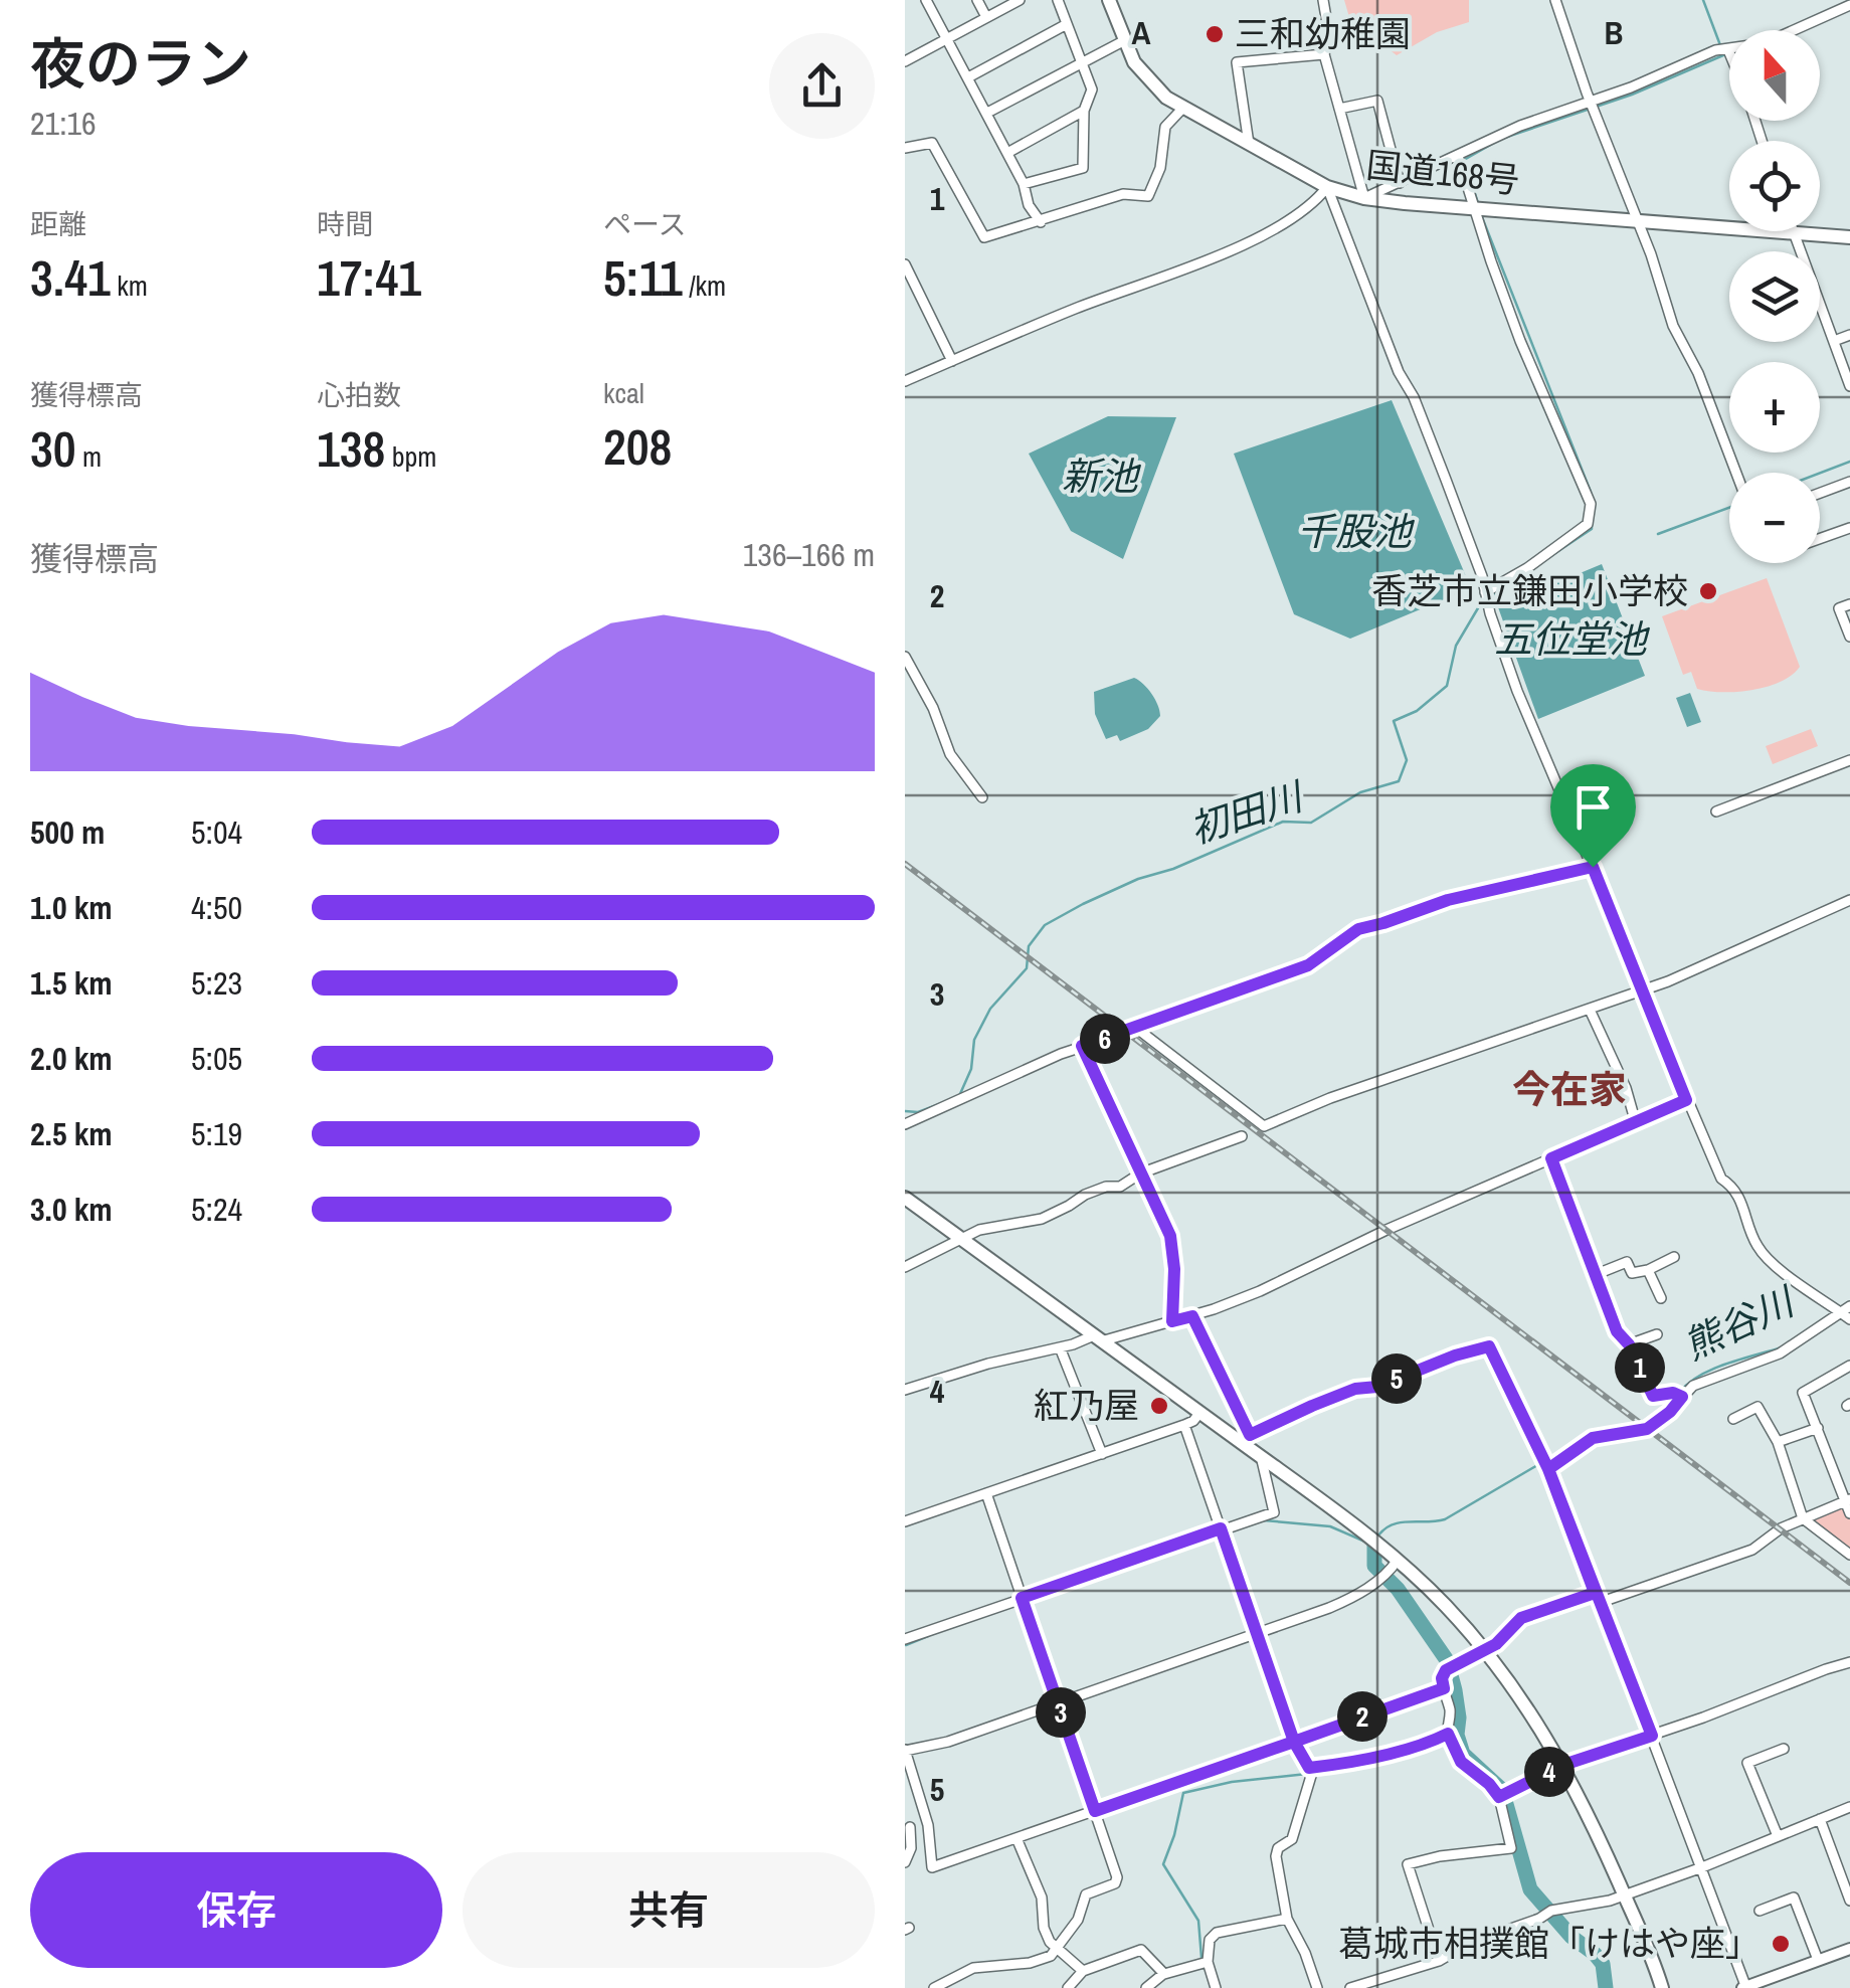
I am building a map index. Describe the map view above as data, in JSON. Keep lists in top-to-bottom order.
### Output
{
  "streets": {
    "highway": ["国道168号"]
  },
  "districts": ["今在家"],
  "water": [
    "新池",
    "千股池",
    "五位堂池",
    "初田川",
    "熊谷川"
  ],
  "places": [
    "三和幼稚園",
    "香芝市立鎌田小学校",
    "紅乃屋",
    "葛城市相撲館「けはや座」"
  ],
  "north": "top",
  "page": {
    "heading": ["夜のラン", "21:16"],
    "map_buttons": ["+", "−"],
    "stats": [
      ["距離", "3.41 km"],
      ["時間", "17:41"],
      ["ペース", "5:11 /km"],
      ["獲得標高", "30 m"],
      ["心拍数", "138 bpm"],
      ["kcal", "208"]
    ],
    "chart": ["獲得標高", "136–166 m"],
    "list": [
      {
        "name": "500 m",
        "note": "5:04"
      },
      {
        "name": "1.0 km",
        "note": "4:50"
      },
      {
        "name": "1.5 km",
        "note": "5:23"
      },
      {
        "name": "2.0 km",
        "note": "5:05"
      },
      {
        "name": "2.5 km",
        "note": "5:19"
      },
      {
        "name": "3.0 km",
        "note": "5:24"
      }
    ],
    "pins": [
      "6",
      "1",
      "5",
      "3",
      "2",
      "4"
    ],
    "buttons": ["保存", "共有"]
  },
  "grid": {
    "columns": ["A", "B"],
    "rows": [
      "1",
      "2",
      "3",
      "4",
      "5"
    ]
  }
}
